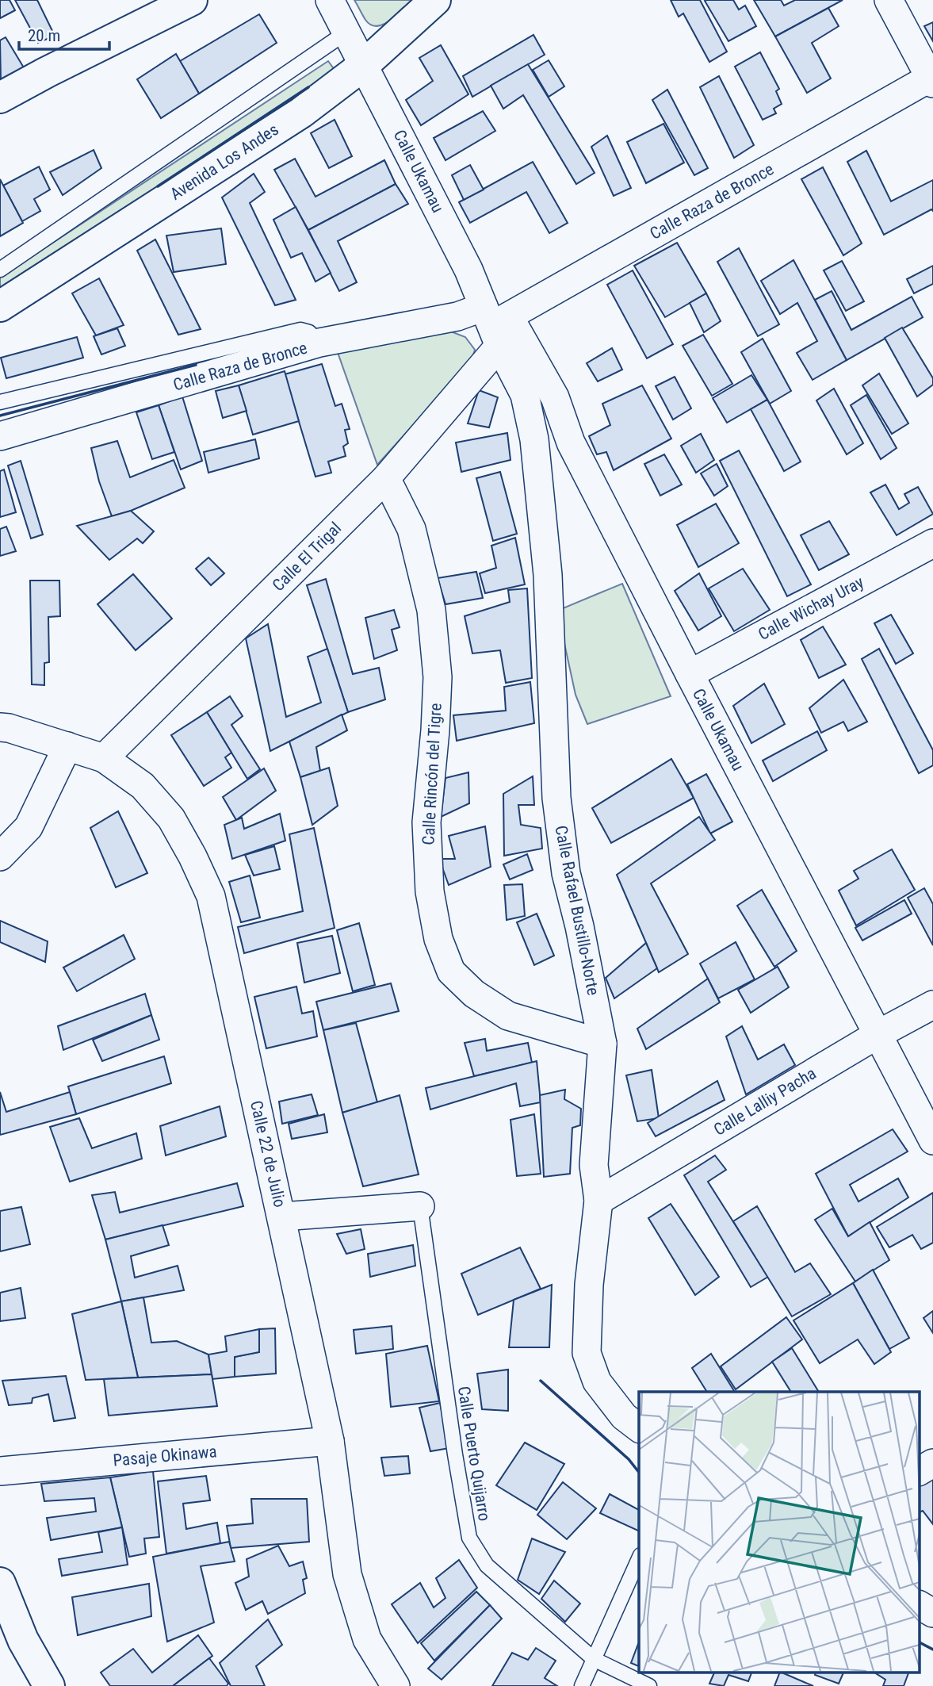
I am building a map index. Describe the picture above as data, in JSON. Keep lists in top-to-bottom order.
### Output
{
  "streets": {
    "street": [
      "Avenida Los Andes",
      "Calle Ukamau",
      "Calle Raza de Bronce",
      "Calle El Trigal",
      "Calle Wichay Uray",
      "Calle Rincón del Tigre",
      "Calle Rafael Bustillo-Norte",
      "Calle Lalliy Pacha",
      "Calle 22 de Julio",
      "Pasaje Okinawa"
    ],
    "lane": ["Calle Puerto Quijarro"]
  },
  "crossings": [
    ["Avenida Los Andes", "Calle Ukamau"],
    ["Calle Ukamau", "Calle Raza de Bronce"],
    ["Calle Ukamau", "Calle El Trigal"],
    ["Calle Ukamau", "Calle Wichay Uray"],
    ["Calle Ukamau", "Calle Rafael Bustillo-Norte"],
    ["Calle Ukamau", "Calle Lalliy Pacha"],
    ["Calle Raza de Bronce", "Calle El Trigal"],
    ["Calle Raza de Bronce", "Calle Rafael Bustillo-Norte"],
    ["Calle El Trigal", "Calle Rincón del Tigre"],
    ["Calle El Trigal", "Calle Rafael Bustillo-Norte"],
    ["Calle El Trigal", "Calle 22 de Julio"],
    ["Calle Rincón del Tigre", "Calle Rafael Bustillo-Norte"],
    ["Calle Rafael Bustillo-Norte", "Calle Lalliy Pacha"],
    ["Calle 22 de Julio", "Pasaje Okinawa"]
  ],
  "scale_bar": "20 m"
}
